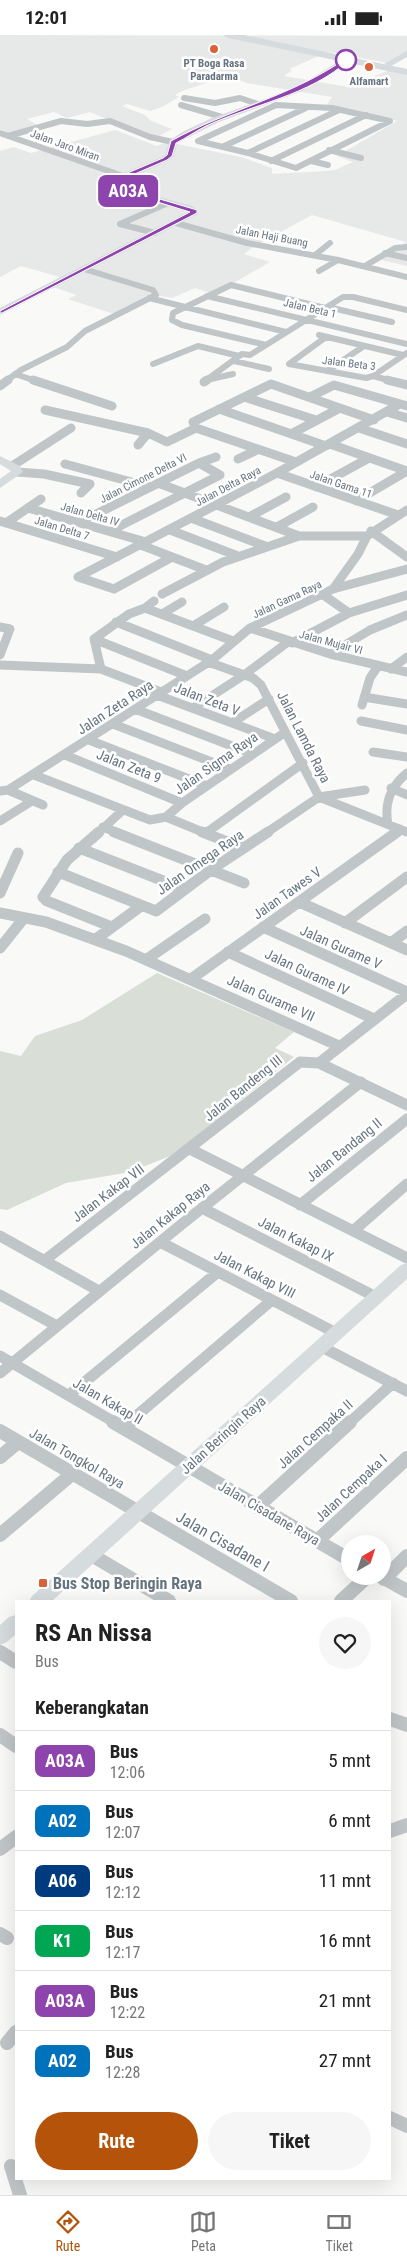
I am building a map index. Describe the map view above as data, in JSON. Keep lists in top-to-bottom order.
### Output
{
  "streets": {
    "street": [
      "Jalan Jaro Miran",
      "Jalan Haji Buang",
      "Jalan Beta 1",
      "Jalan Beta 3",
      "Jalan Cimone Delta VI",
      "Jalan Gama 11",
      "Jalan Delta Raya",
      "Jalan Delta IV",
      "Jalan Delta 7",
      "Jalan Gama Raya",
      "Jalan Mujair VI",
      "Jalan Zeta V",
      "Jalan Zeta Raya",
      "Jalan Lamda Raya",
      "Jalan Sigma Raya",
      "Jalan Zeta 9",
      "Jalan Omega Raya",
      "Jalan Tawes V",
      "Jalan Gurame V",
      "Jalan Gurame IV",
      "Jalan Gurame VII",
      "Jalan Bandeng III",
      "Jalan Bandang II",
      "Jalan Kakap VII",
      "Jalan Kakap Raya",
      "Jalan Kakap IX",
      "Jalan Kakap VIII",
      "Jalan Kakap II",
      "Jalan Cempaka II",
      "Jalan Beringin Raya",
      "Jalan Tongkol Raya",
      "Jalan Cempaka I",
      "Jalan Cisadane Raya",
      "Jalan Cisadane I"
    ]
  },
  "crossings": [
    ["Jalan Cimone Delta VI", "Jalan Delta IV"],
    ["Jalan Gama 11", "Jalan Delta Raya"],
    ["Jalan Delta Raya", "Jalan Delta IV"],
    ["Jalan Delta Raya", "Jalan Delta 7"],
    ["Jalan Gama Raya", "Jalan Mujair VI"],
    ["Jalan Gama Raya", "Jalan Zeta Raya"],
    ["Jalan Zeta V", "Jalan Zeta Raya"],
    ["Jalan Zeta V", "Jalan Sigma Raya"],
    ["Jalan Zeta Raya", "Jalan Lamda Raya"],
    ["Jalan Zeta Raya", "Jalan Zeta 9"],
    ["Jalan Lamda Raya", "Jalan Sigma Raya"],
    ["Jalan Lamda Raya", "Jalan Omega Raya"],
    ["Jalan Lamda Raya", "Jalan Tawes V"],
    ["Jalan Sigma Raya", "Jalan Zeta 9"],
    ["Jalan Tawes V", "Jalan Gurame V"],
    ["Jalan Tawes V", "Jalan Gurame IV"],
    ["Jalan Tawes V", "Jalan Gurame VII"],
    ["Jalan Bandeng III", "Jalan Kakap VII"],
    ["Jalan Kakap Raya", "Jalan Kakap IX"],
    ["Jalan Kakap Raya", "Jalan Kakap VIII"],
    ["Jalan Kakap Raya", "Jalan Kakap II"],
    ["Jalan Kakap IX", "Jalan Beringin Raya"],
    ["Jalan Kakap VIII", "Jalan Beringin Raya"],
    ["Jalan Kakap II", "Jalan Beringin Raya"],
    ["Jalan Kakap II", "Jalan Cisadane Raya"],
    ["Jalan Cempaka II", "Jalan Cisadane Raya"],
    ["Jalan Beringin Raya", "Jalan Tongkol Raya"],
    ["Jalan Beringin Raya", "Jalan Cisadane Raya"],
    ["Jalan Beringin Raya", "Jalan Cisadane I"],
    ["Jalan Tongkol Raya", "Jalan Cisadane I"],
    ["Jalan Cempaka I", "Jalan Cisadane Raya"]
  ],
  "places": {
    "other": ["PT Boga Rasa Paradarma", "Alfamart"],
    "transit": ["Bus Stop Beringin Raya"]
  },
  "lines": ["bus line A03A"],
  "north": "top right",
  "page": {
    "status": "12:01",
    "on_map": "A03A",
    "heading": [
      ["RS An Nissa", "Bus"],
      "Keberangkatan"
    ],
    "list": [
      {
        "mark": "A03A",
        "name": "Bus",
        "note": "12:06",
        "value": "5 mnt"
      },
      {
        "mark": "A02",
        "name": "Bus",
        "note": "12:07",
        "value": "6 mnt"
      },
      {
        "mark": "A06",
        "name": "Bus",
        "note": "12:12",
        "value": "11 mnt"
      },
      {
        "mark": "K1",
        "name": "Bus",
        "note": "12:17",
        "value": "16 mnt"
      },
      {
        "mark": "A03A",
        "name": "Bus",
        "note": "12:22",
        "value": "21 mnt"
      },
      {
        "mark": "A02",
        "name": "Bus",
        "note": "12:28",
        "value": "27 mnt"
      }
    ],
    "buttons": ["Rute", "Tiket"],
    "tabs": ["Rute", "Peta", "Tiket"]
  }
}
